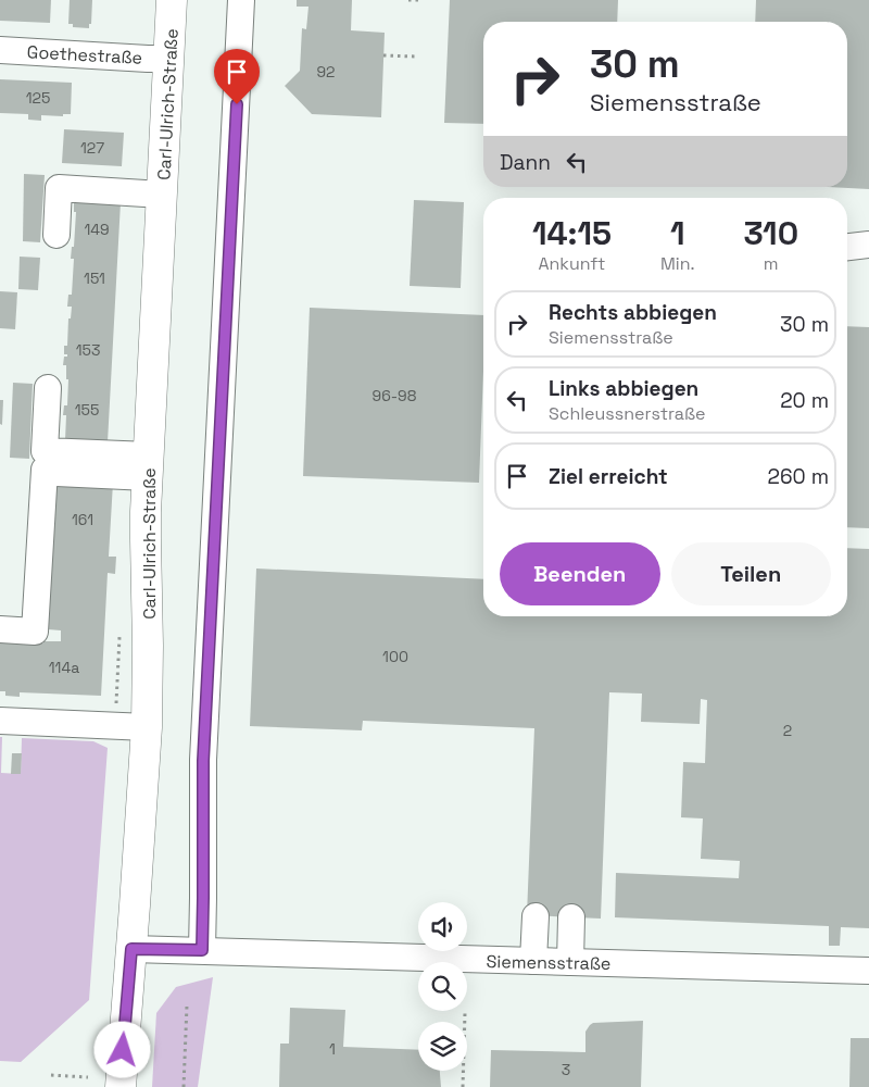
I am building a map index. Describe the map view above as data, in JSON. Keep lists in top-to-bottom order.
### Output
{
  "streets": {
    "main road": ["Carl-Ulrich-Straße"],
    "street": ["Goethestraße", "Siemensstraße"]
  },
  "crossings": [
    ["Goethestraße", "Carl-Ulrich-Straße"],
    ["Carl-Ulrich-Straße", "Siemensstraße"]
  ],
  "house_numbers": [
    "92",
    "125",
    "127",
    "149",
    "151",
    "153",
    "96-98",
    "155",
    "161",
    "100",
    "114a",
    "2",
    "1",
    "3"
  ],
  "page": {
    "turn": ["30 m", "Siemensstraße"],
    "then": "Dann",
    "eta": [
      "14:15",
      "Ankunft",
      "1",
      "Min.",
      "310",
      "m"
    ],
    "list": [
      {
        "name": "Rechts abbiegen",
        "note": "Siemensstraße",
        "value": "30 m"
      },
      {
        "name": "Links abbiegen",
        "note": "Schleussnerstraße",
        "value": "20 m"
      },
      {
        "name": "Ziel erreicht",
        "value": "260 m"
      }
    ],
    "buttons": ["Beenden", "Teilen"]
  }
}
